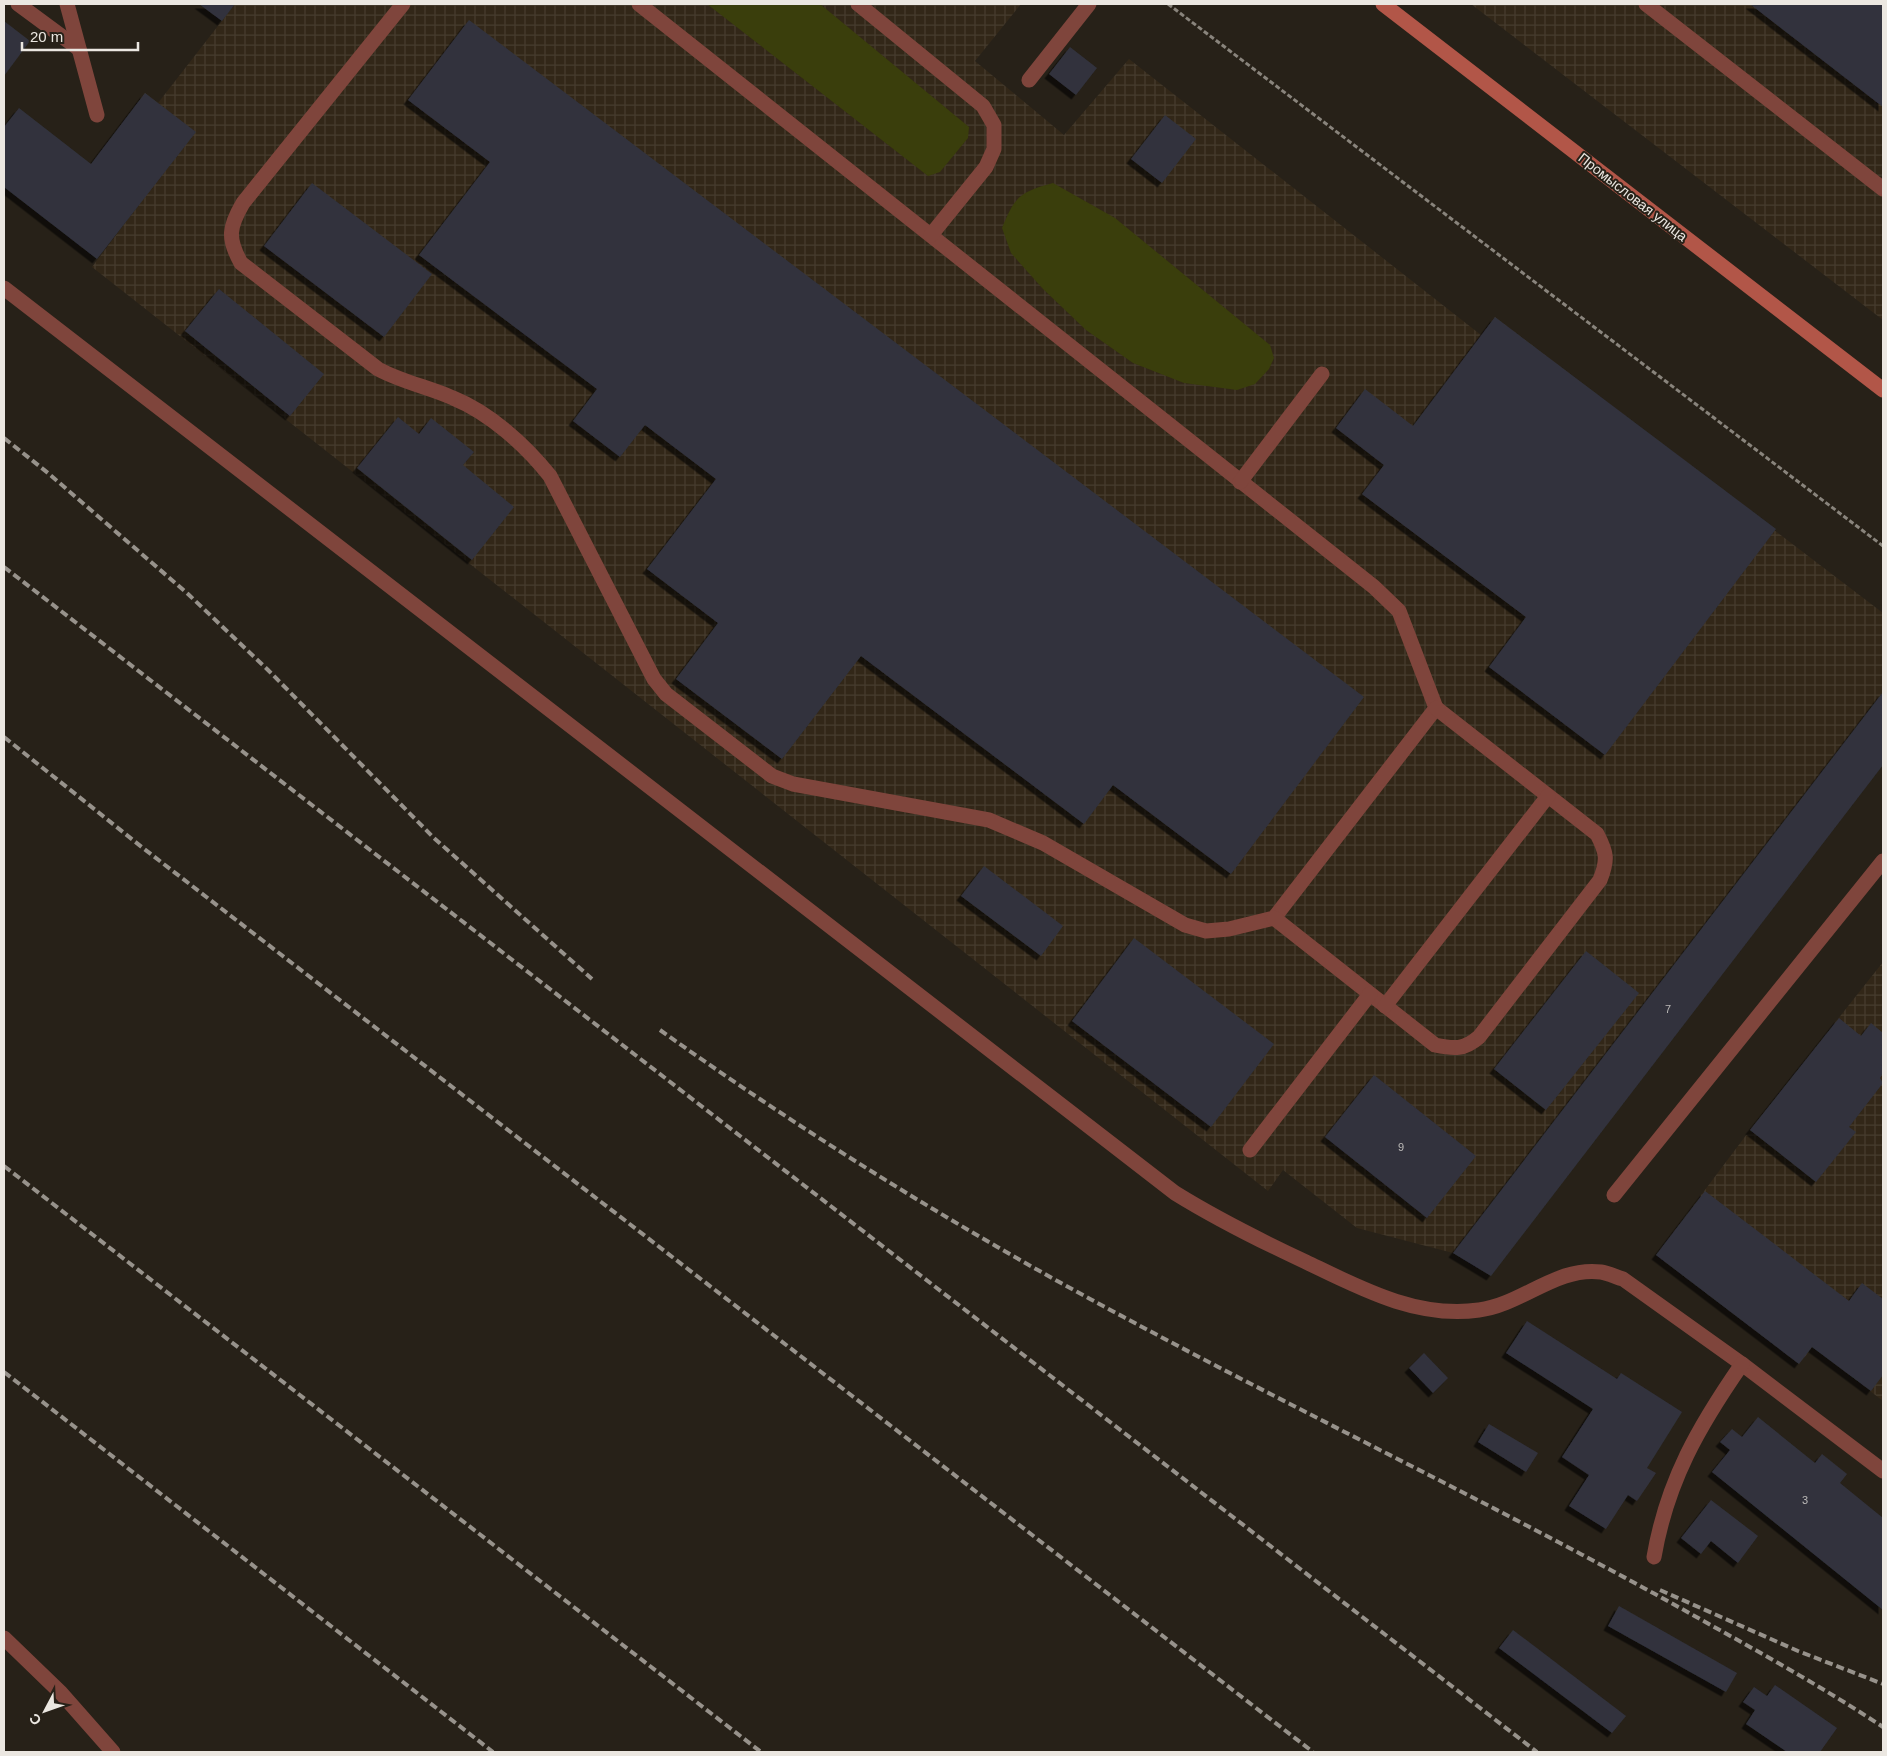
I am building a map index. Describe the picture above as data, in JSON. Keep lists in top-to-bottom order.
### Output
{
  "streets": {
    "main road": ["Промысловая улица"]
  },
  "house_numbers": ["7", "9", "3"],
  "scale_bar": "20 m",
  "north": "bottom left"
}
